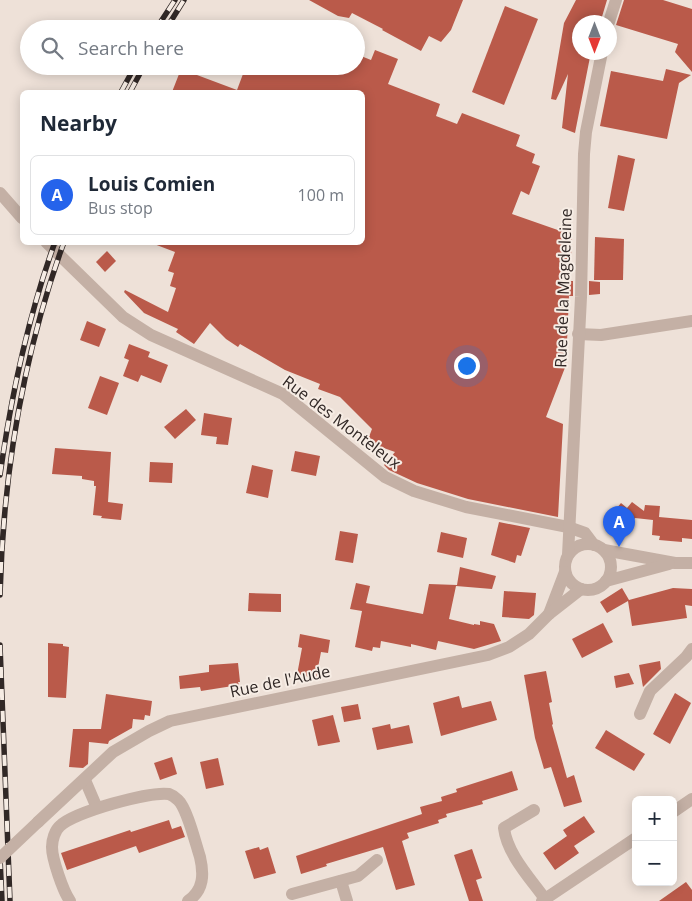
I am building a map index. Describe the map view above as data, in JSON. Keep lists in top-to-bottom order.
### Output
{
  "streets": {
    "street": ["Rue de la Magdeleine", "Rue des Monteleux", "Rue de l'Aude"]
  },
  "crossings": [
    ["Rue de la Magdeleine", "Rue des Monteleux"],
    ["Rue de la Magdeleine", "Rue de l'Aude"],
    ["Rue des Monteleux", "Rue de l'Aude"]
  ],
  "north": "bottom",
  "page": {
    "search": "Search here",
    "heading": "Nearby",
    "list": [
      {
        "mark": "A",
        "name": "Louis Comien",
        "note": "Bus stop",
        "value": "100 m"
      }
    ],
    "pins": "A",
    "map_buttons": ["+", "−"]
  }
}
